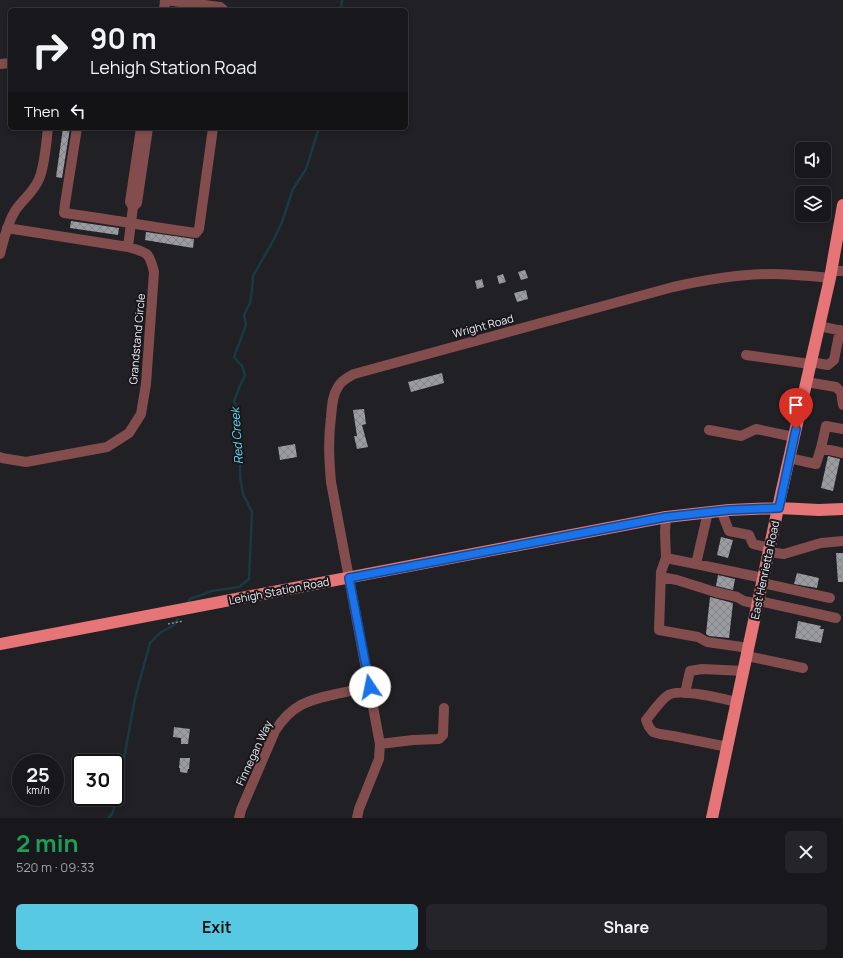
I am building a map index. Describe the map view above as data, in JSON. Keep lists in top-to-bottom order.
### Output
{
  "streets": {
    "main road": ["East Henrietta Road", "Lehigh Station Road"],
    "street": ["Wright Road", "Grandstand Circle", "Finnegan Way"]
  },
  "crossings": [
    ["Wright Road", "East Henrietta Road"],
    ["Wright Road", "Lehigh Station Road"],
    ["Wright Road", "Finnegan Way"],
    ["East Henrietta Road", "Lehigh Station Road"]
  ],
  "water": ["Red Creek"],
  "page": {
    "turn": ["90 m", "Lehigh Station Road"],
    "then": "Then",
    "speed": "25 km/h",
    "limit": "30",
    "heading": ["2 min", "520 m · 09:33"],
    "buttons": ["Exit", "Share"]
  }
}
